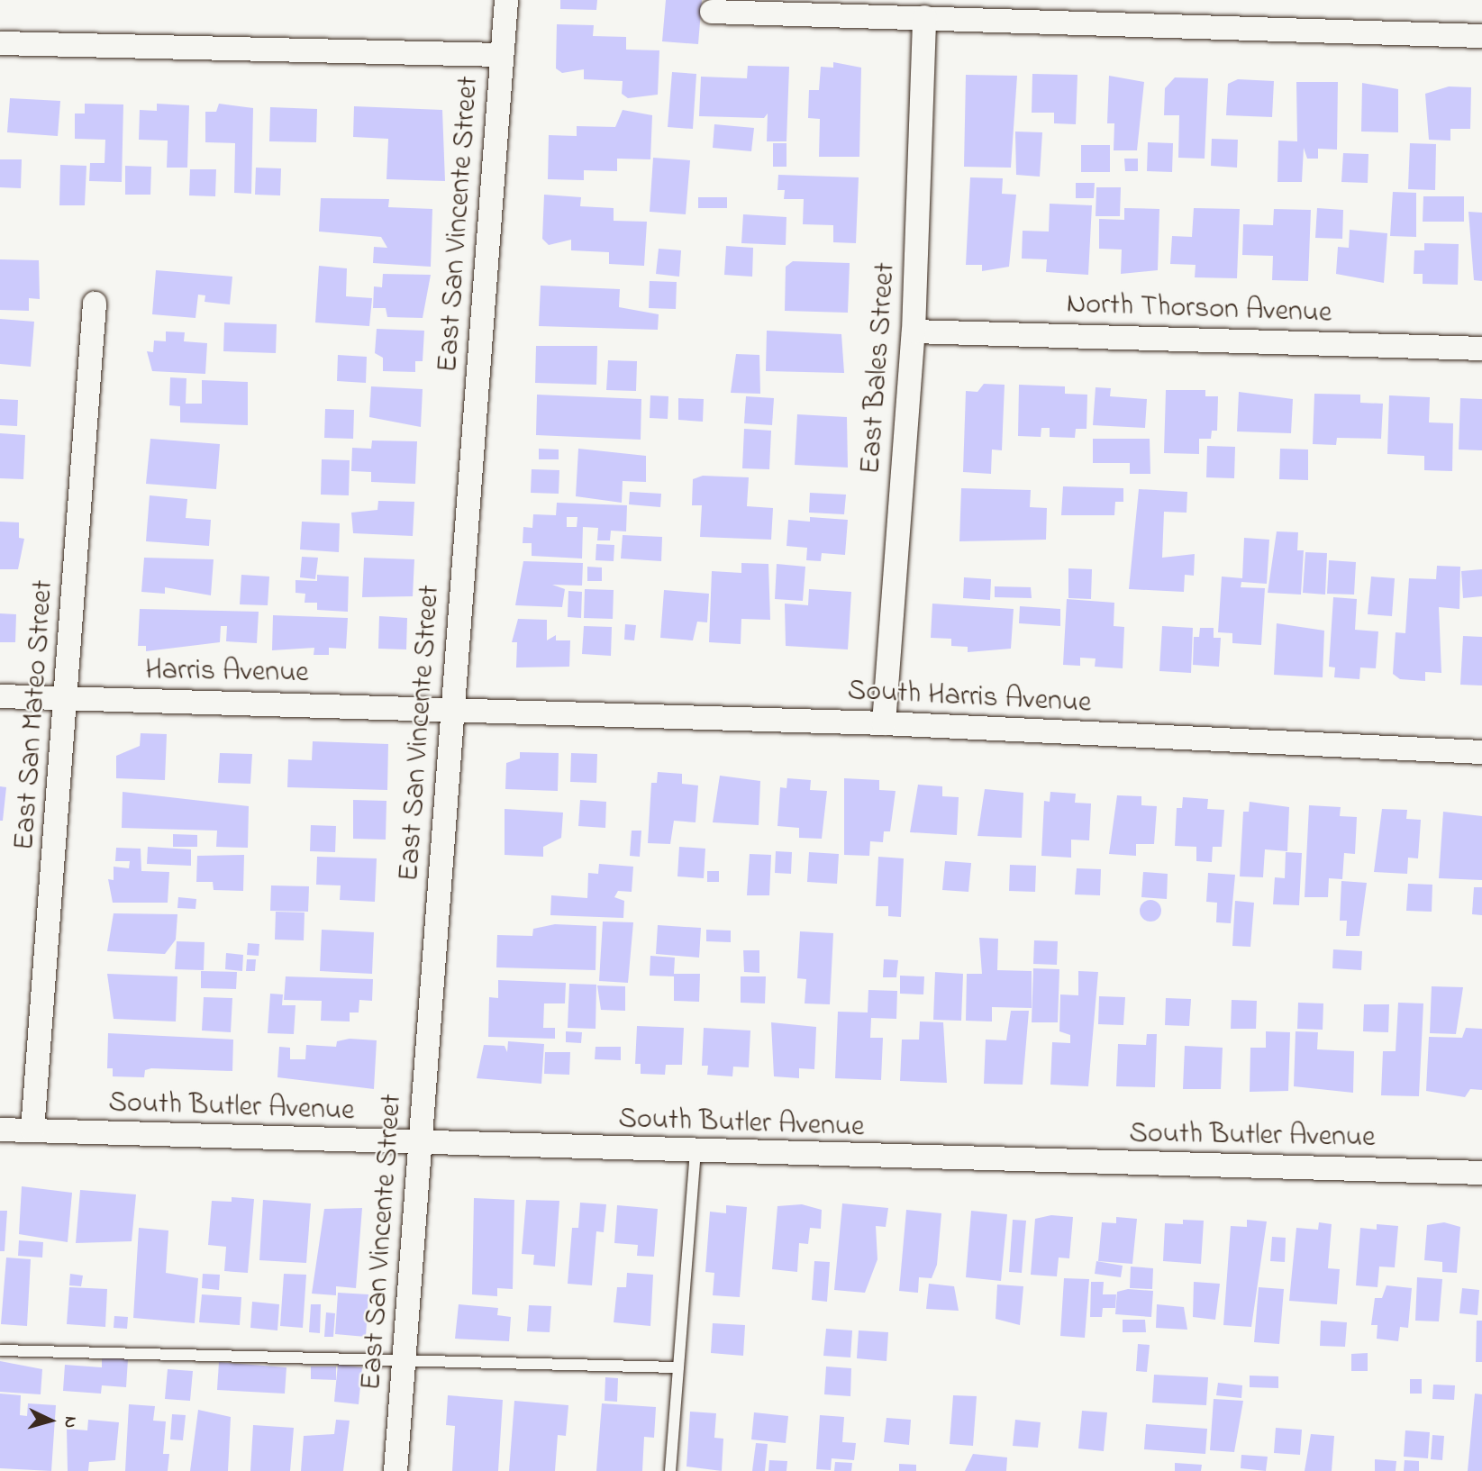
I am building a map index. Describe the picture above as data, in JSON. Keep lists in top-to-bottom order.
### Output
{
  "streets": {
    "street": [
      "East San Vincente Street",
      "North Thorson Avenue",
      "East Bales Street",
      "Harris Avenue",
      "South Harris Avenue",
      "East San Mateo Street",
      "South Butler Avenue"
    ]
  },
  "crossings": [
    ["East San Vincente Street", "Harris Avenue"],
    ["East San Vincente Street", "South Harris Avenue"],
    ["East San Vincente Street", "South Butler Avenue"],
    ["North Thorson Avenue", "East Bales Street"],
    ["East Bales Street", "South Harris Avenue"],
    ["Harris Avenue", "South Harris Avenue"],
    ["Harris Avenue", "East San Mateo Street"],
    ["East San Mateo Street", "South Butler Avenue"]
  ],
  "north": "right"
}
